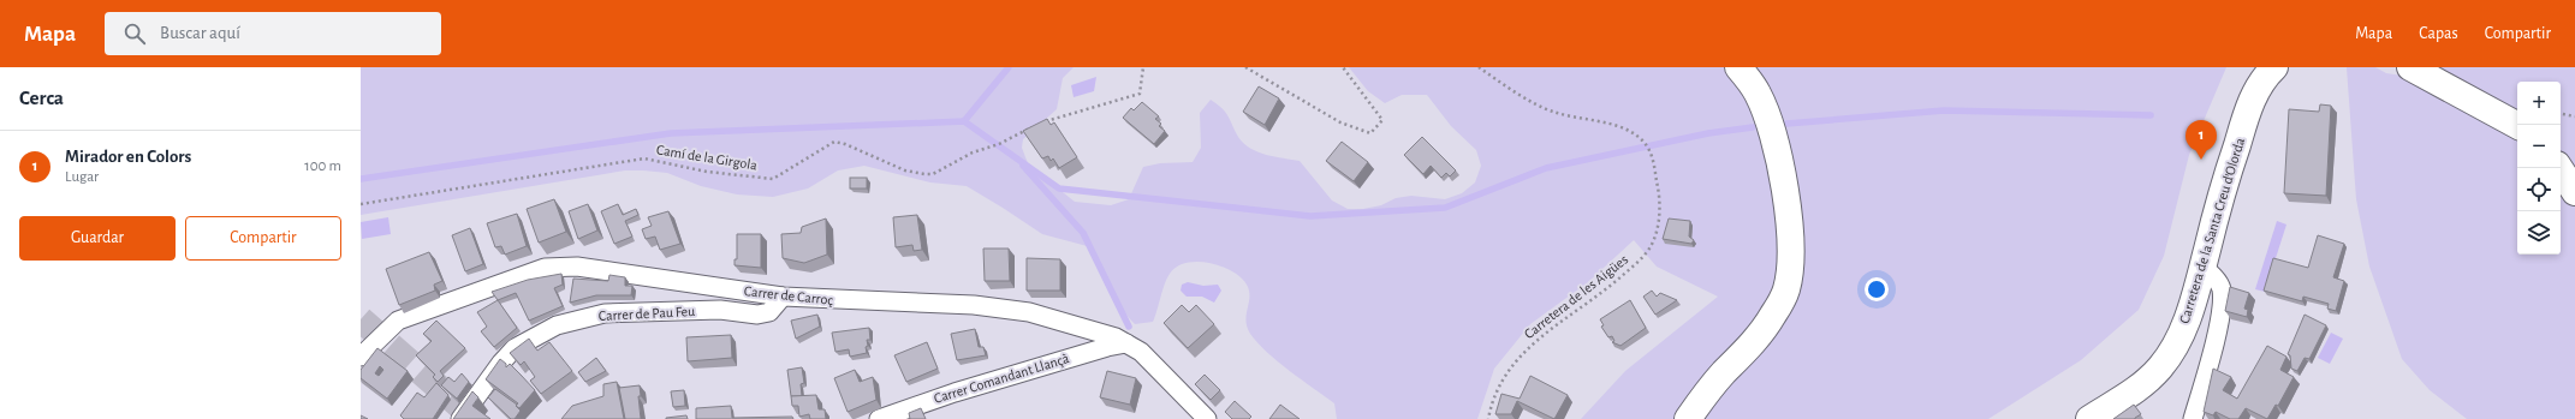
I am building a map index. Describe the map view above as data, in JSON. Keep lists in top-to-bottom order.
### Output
{
  "streets": {
    "main road": ["Carretera de la Santa Creu d'Olorda"],
    "street": ["Carrer de Carroç", "Carrer de Pau Feu", "Carrer Comandant Llançà"],
    "path": ["Camí de la Girgola", "Carretera de les Aigües"]
  },
  "crossings": [
    ["Carrer de Carroç", "Carrer de Pau Feu"],
    ["Carrer de Carroç", "Carrer Comandant Llançà"]
  ],
  "page": {
    "header": "Mapa",
    "search": "Buscar aquí",
    "nav": ["Mapa", "Capas", "Compartir"],
    "heading": "Cerca",
    "map_buttons": ["+", "−"],
    "pins": "1",
    "list": [
      {
        "mark": "1",
        "name": "Mirador en Colors",
        "note": "Lugar",
        "value": "100 m"
      }
    ],
    "buttons": ["Guardar", "Compartir"]
  }
}
